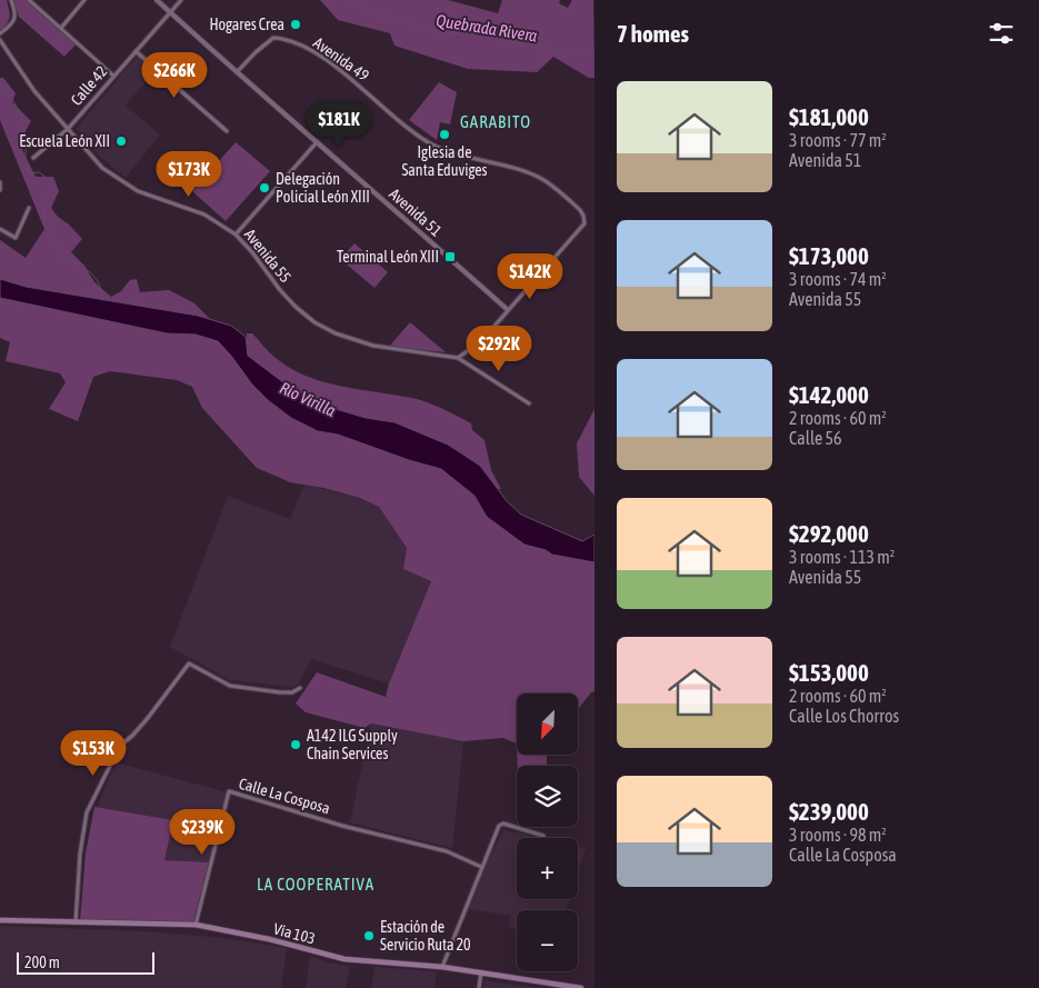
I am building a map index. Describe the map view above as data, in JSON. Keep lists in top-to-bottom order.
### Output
{
  "streets": {
    "main road": ["Vía 103"],
    "street": [
      "Avenida 49",
      "Calle 42",
      "Avenida 51",
      "Avenida 55",
      "Calle La Cosposa"
    ]
  },
  "crossings": [
    ["Avenida 49", "Avenida 51"],
    ["Calle 42", "Avenida 51"],
    ["Calle 42", "Avenida 55"],
    ["Calle La Cosposa", "Vía 103"]
  ],
  "districts": ["GARABITO", "LA COOPERATIVA"],
  "water": ["Quebrada Rivera", "Río Virilla"],
  "places": {
    "other": [
      "Hogares Crea",
      "Iglesia de Santa Eduviges",
      "Escuela León XII",
      "Delegación Policial León XIII",
      "A142 ILG Supply Chain Services",
      "Estación de Servicio Ruta 20"
    ],
    "transit": ["Terminal León XIII"]
  },
  "scale_bar": "200 m",
  "north": "bottom left",
  "page": {
    "heading": "7 homes",
    "price": [
      "$266K",
      "$181K",
      "$173K",
      "$142K",
      "$292K",
      "$153K",
      "$239K"
    ],
    "list": [
      {
        "name": "$181,000",
        "note": "3 rooms · 77 m² · Avenida 51"
      },
      {
        "name": "$173,000",
        "note": "3 rooms · 74 m² · Avenida 55"
      },
      {
        "name": "$142,000",
        "note": "2 rooms · 60 m² · Calle 56"
      },
      {
        "name": "$292,000",
        "note": "3 rooms · 113 m² · Avenida 55"
      },
      {
        "name": "$153,000",
        "note": "2 rooms · 60 m² · Calle Los Chorros"
      },
      {
        "name": "$239,000",
        "note": "3 rooms · 98 m² · Calle La Cosposa"
      }
    ],
    "map_buttons": ["+", "−"],
    "scale": "200 m"
  }
}
